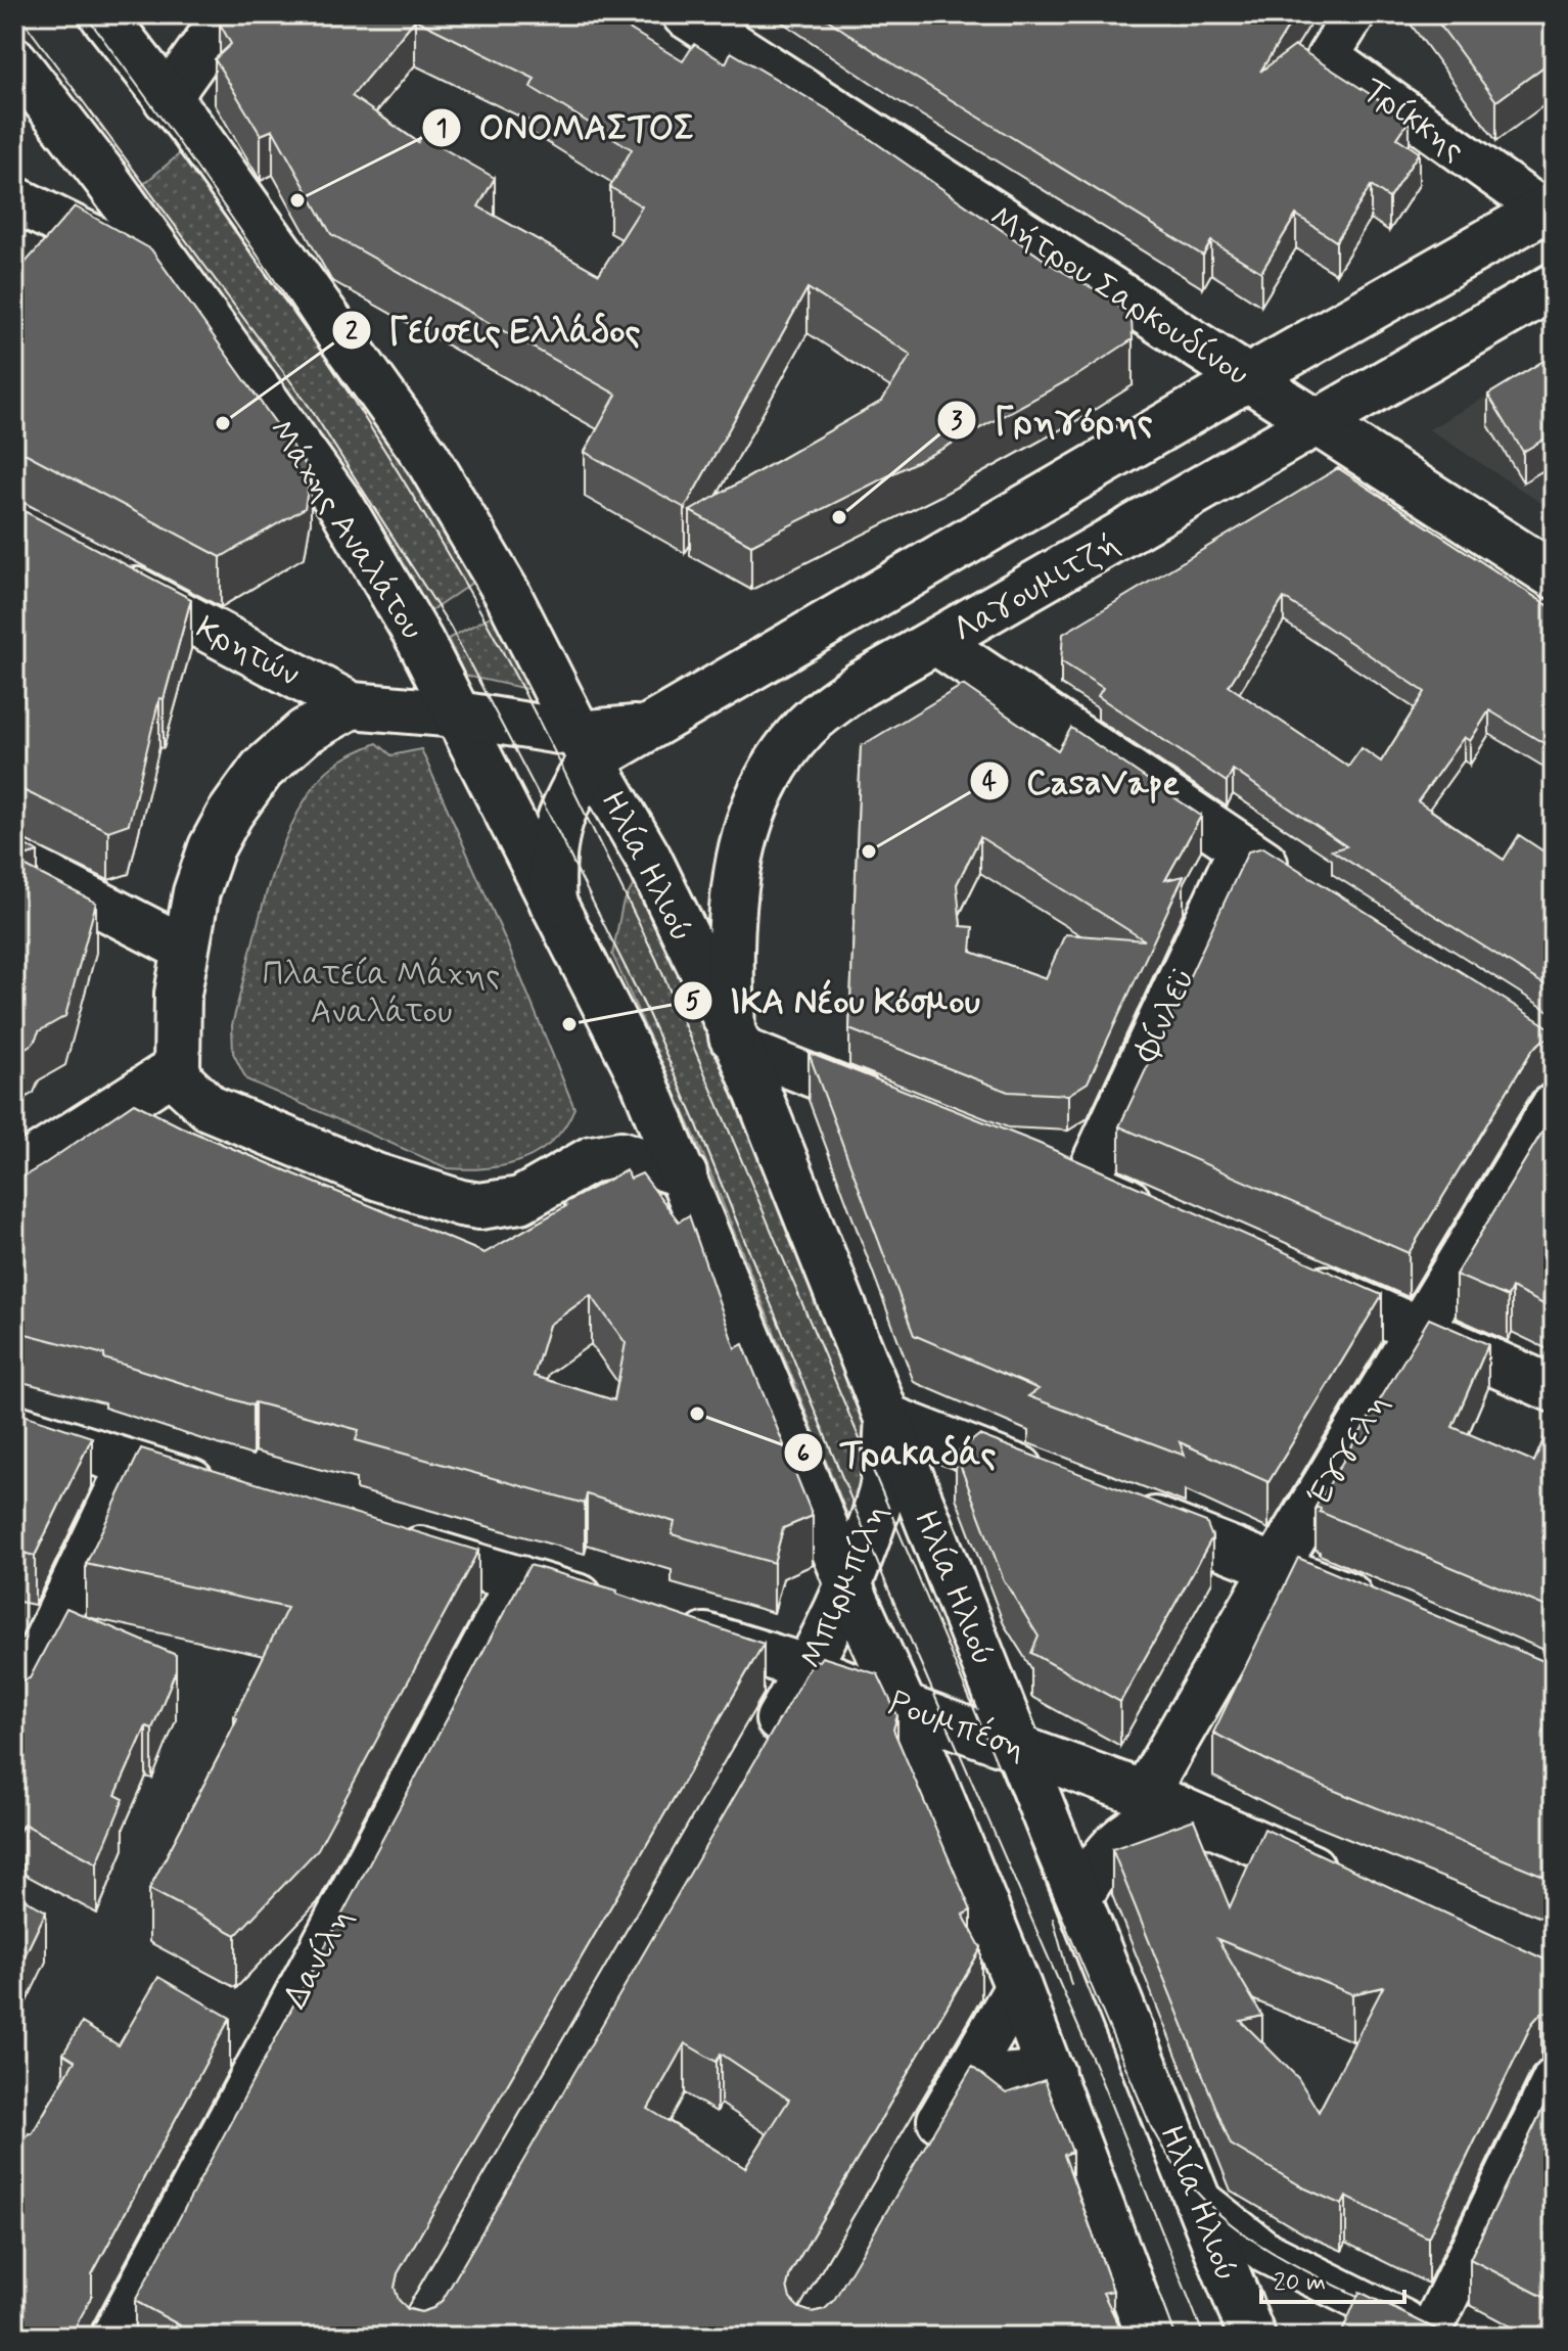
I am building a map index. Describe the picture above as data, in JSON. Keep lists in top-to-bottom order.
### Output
{
  "streets": {
    "street": [
      "Τρίκκης",
      "Μήτρου Σαρκουδίνου",
      "Μάχης Αναλάτου",
      "Λαγουμιτζή",
      "Κρητών",
      "Ηλία Ηλιού",
      "Φίνλεϋ",
      "Έγγελη",
      "Μπιρμπίλη",
      "Ρουμπέση",
      "Δανίλη"
    ]
  },
  "crossings": [
    ["Μήτρου Σαρκουδίνου", "Λαγουμιτζή"],
    ["Λαγουμιτζή", "Ηλία Ηλιού"],
    ["Ηλία Ηλιού", "Μπιρμπίλη"],
    ["Ηλία Ηλιού", "Ρουμπέση"],
    ["Έγγελη", "Ρουμπέση"],
    ["Μπιρμπίλη", "Ρουμπέση"]
  ],
  "parks": ["Πλατεία Μάχης Αναλάτου"],
  "places": [
    "ΟΝΟΜΑΣΤΟΣ",
    "Γεύσεις Ελλάδος",
    "Γρηγόρης",
    "CasaVape",
    "ΙΚΑ Νέου Κόσμου",
    "Τρακαδάς"
  ],
  "scale_bar": "20 m"
}
